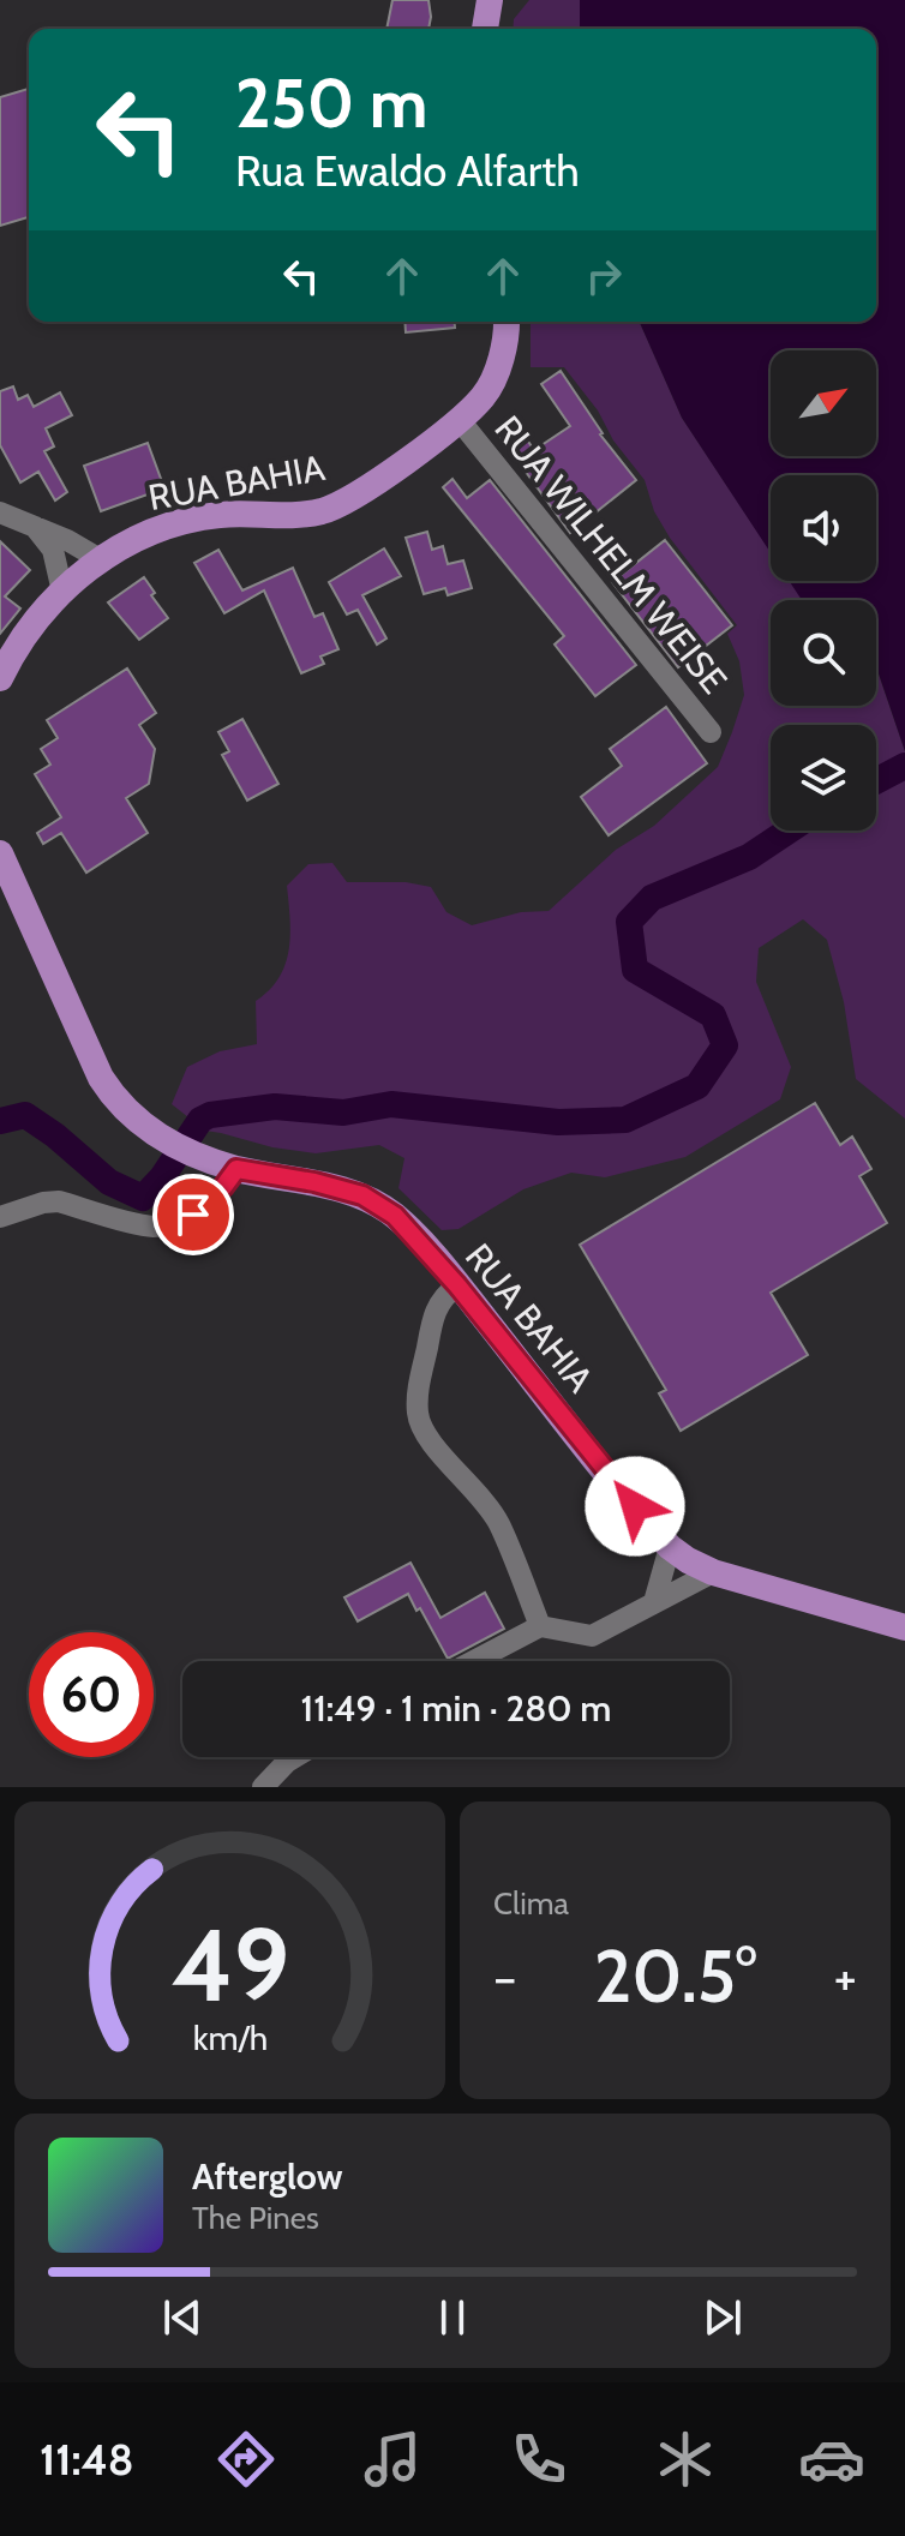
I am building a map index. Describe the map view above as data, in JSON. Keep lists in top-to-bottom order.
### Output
{
  "streets": {
    "main road": ["RUA BAHIA"],
    "street": ["RUA WILHELM WEISE"]
  },
  "crossings": [
    ["RUA BAHIA", "RUA WILHELM WEISE"]
  ],
  "north": "top right",
  "page": {
    "turn": ["250 m", "Rua Ewaldo Alfarth"],
    "limit": "60",
    "trip": "11:49 · 1 min · 280 m",
    "tile": "Clima",
    "heat": ["−", "20.5°", "+"],
    "song": ["Afterglow", "The Pines"],
    "tabs": "11:48",
    "gauge": ["49", "km/h"]
  }
}
